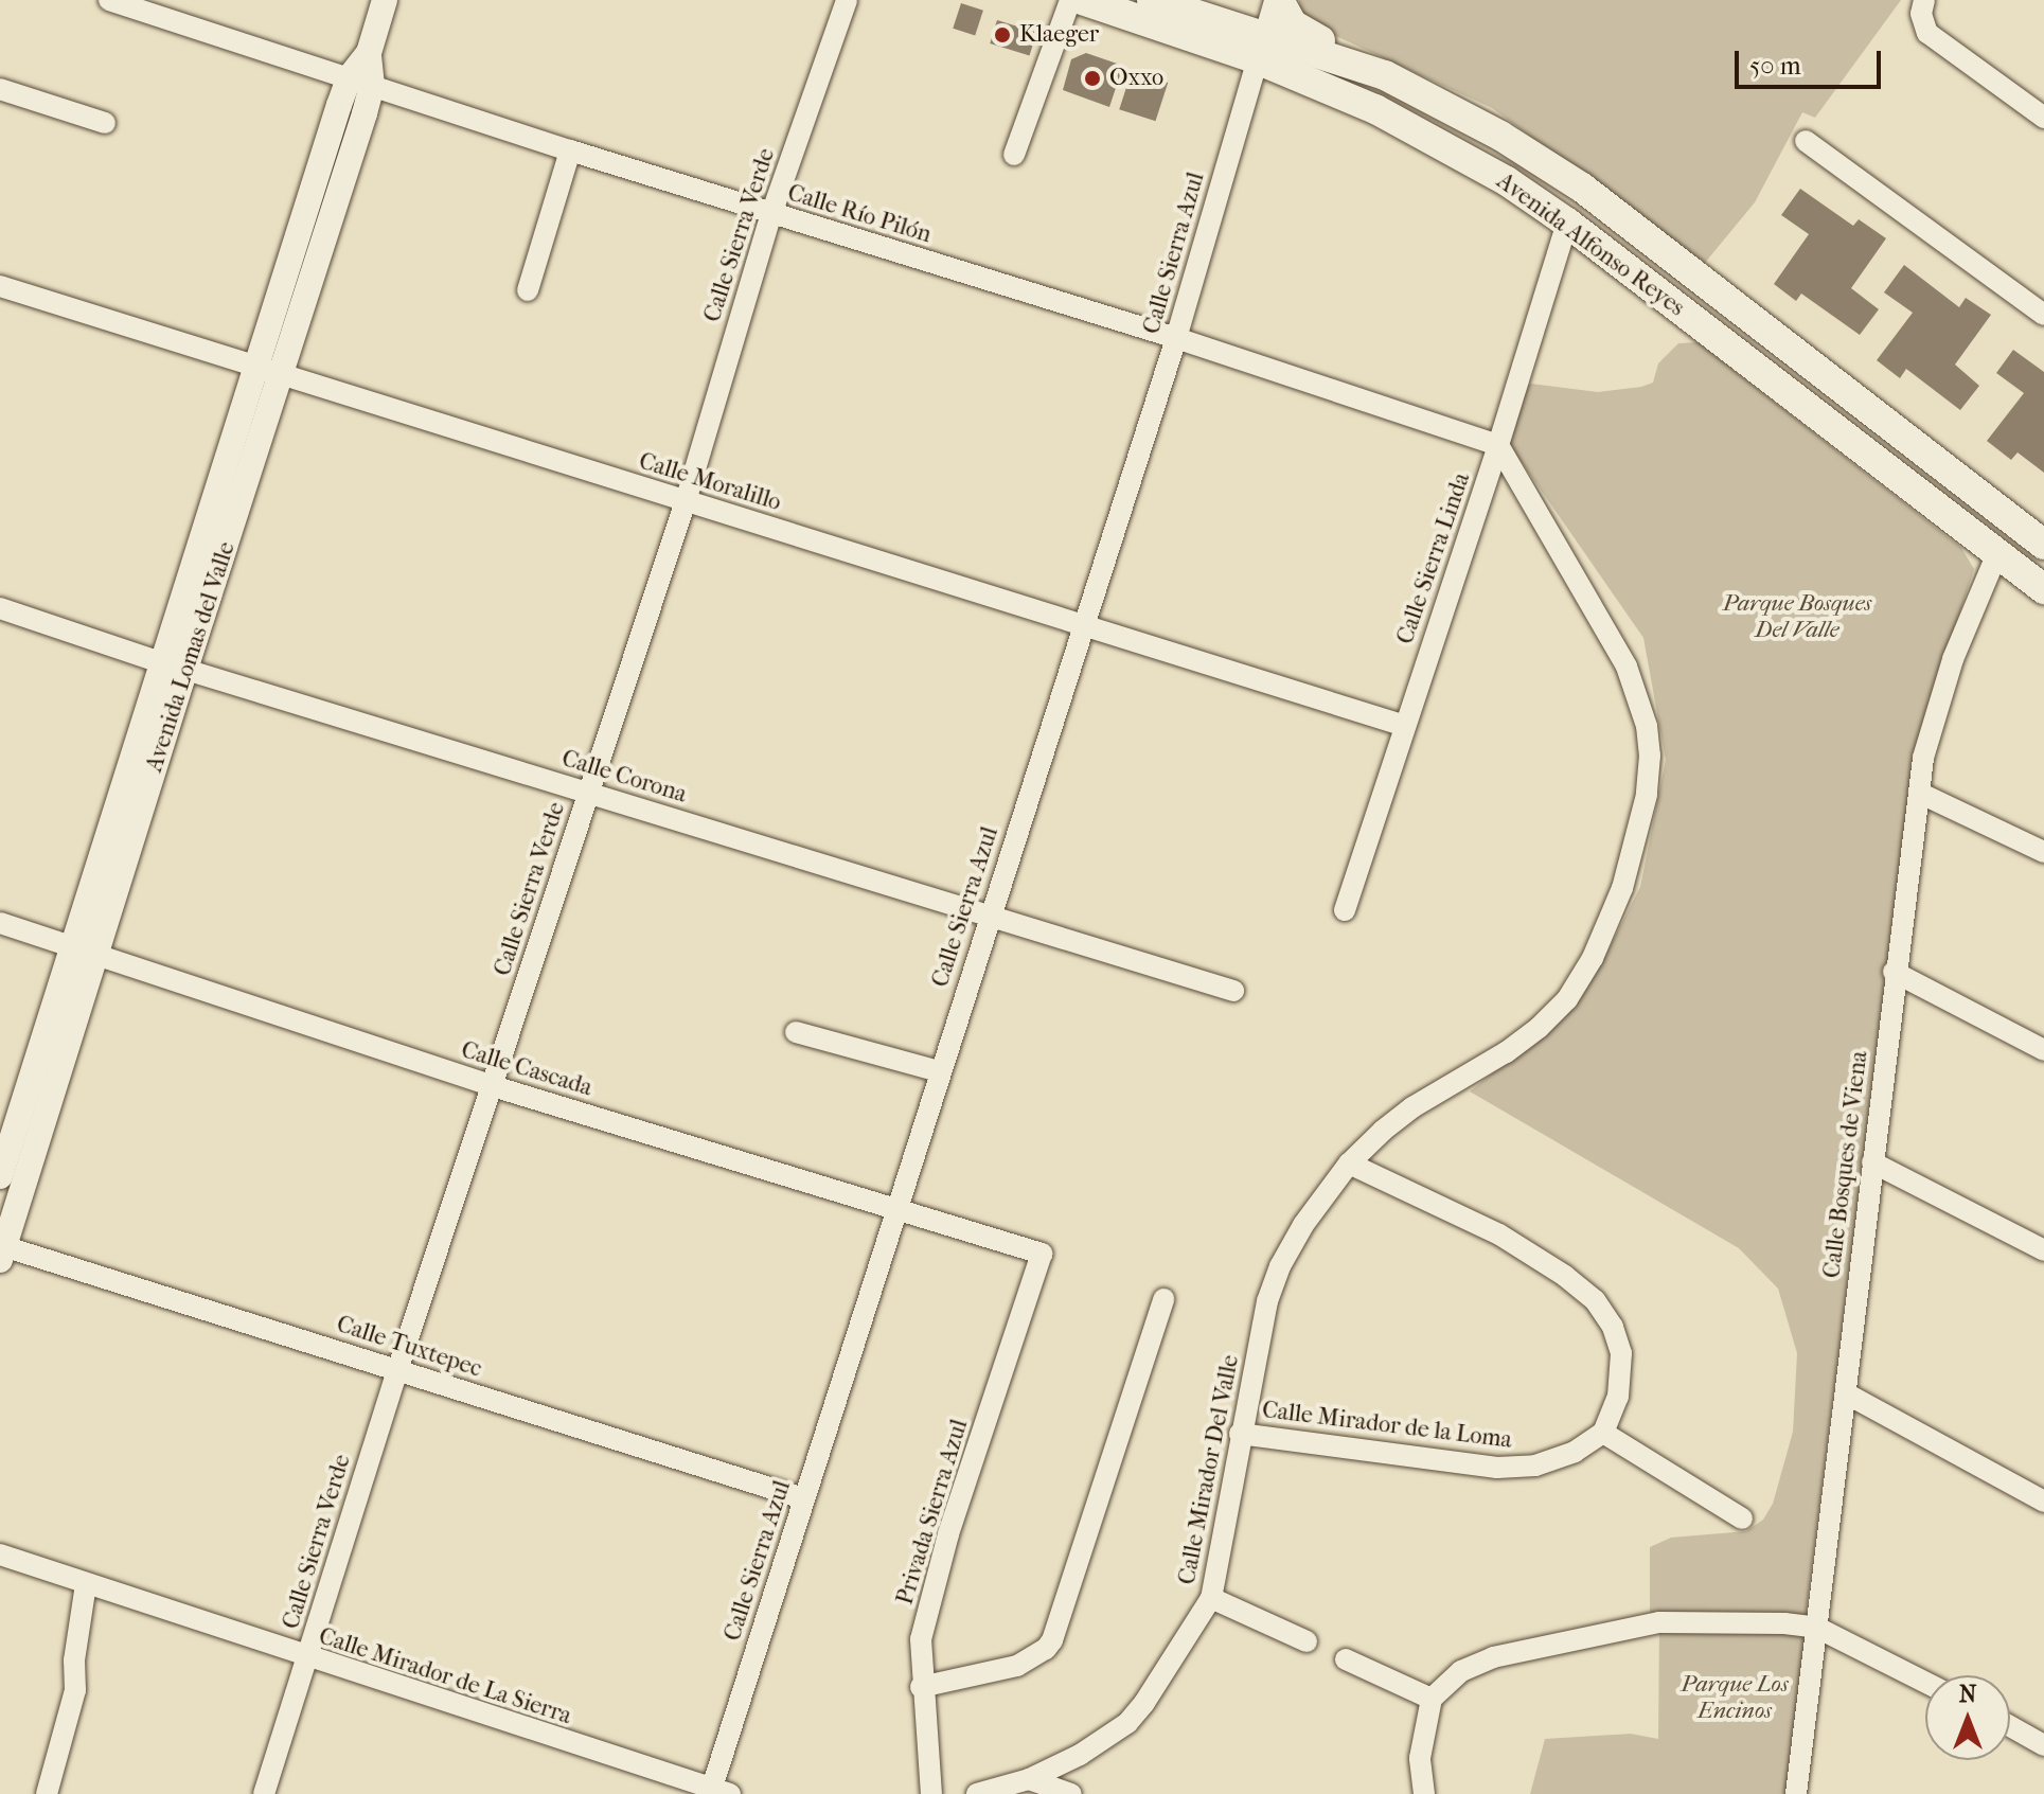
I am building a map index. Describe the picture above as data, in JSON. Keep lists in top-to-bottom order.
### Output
{
  "streets": {
    "main road": ["Avenida Alfonso Reyes"],
    "street": [
      "Calle Río Pilón",
      "Calle Sierra Verde",
      "Calle Sierra Azul",
      "Calle Moralillo",
      "Calle Sierra Linda",
      "Avenida Lomas del Valle",
      "Calle Corona",
      "Calle Cascada",
      "Calle Bosques de Viena",
      "Calle Tuxtepec",
      "Calle Mirador de la Loma",
      "Calle Mirador Del Valle",
      "Privada Sierra Azul",
      "Calle Mirador de La Sierra"
    ]
  },
  "crossings": [
    ["Calle Río Pilón", "Calle Sierra Verde"],
    ["Calle Río Pilón", "Calle Sierra Azul"],
    ["Calle Río Pilón", "Calle Sierra Linda"],
    ["Calle Río Pilón", "Avenida Lomas del Valle"],
    ["Calle Sierra Verde", "Calle Moralillo"],
    ["Calle Sierra Verde", "Calle Corona"],
    ["Calle Sierra Verde", "Calle Cascada"],
    ["Calle Sierra Verde", "Calle Tuxtepec"],
    ["Calle Sierra Verde", "Calle Mirador de La Sierra"],
    ["Avenida Alfonso Reyes", "Calle Sierra Azul"],
    ["Avenida Alfonso Reyes", "Calle Sierra Linda"],
    ["Avenida Alfonso Reyes", "Calle Bosques de Viena"],
    ["Calle Sierra Azul", "Calle Moralillo"],
    ["Calle Sierra Azul", "Calle Corona"],
    ["Calle Sierra Azul", "Calle Cascada"],
    ["Calle Sierra Azul", "Calle Tuxtepec"],
    ["Calle Sierra Azul", "Calle Mirador de La Sierra"],
    ["Calle Moralillo", "Calle Sierra Linda"],
    ["Calle Moralillo", "Avenida Lomas del Valle"],
    ["Avenida Lomas del Valle", "Calle Corona"],
    ["Avenida Lomas del Valle", "Calle Cascada"],
    ["Avenida Lomas del Valle", "Calle Tuxtepec"],
    ["Calle Cascada", "Privada Sierra Azul"],
    ["Calle Mirador de la Loma", "Calle Mirador Del Valle"]
  ],
  "parks": ["Parque Bosques Del Valle", "Parque Los Encinos"],
  "places": ["Klaeger", "Oxxo"],
  "scale_bar": "50 m",
  "north": "top"
}
